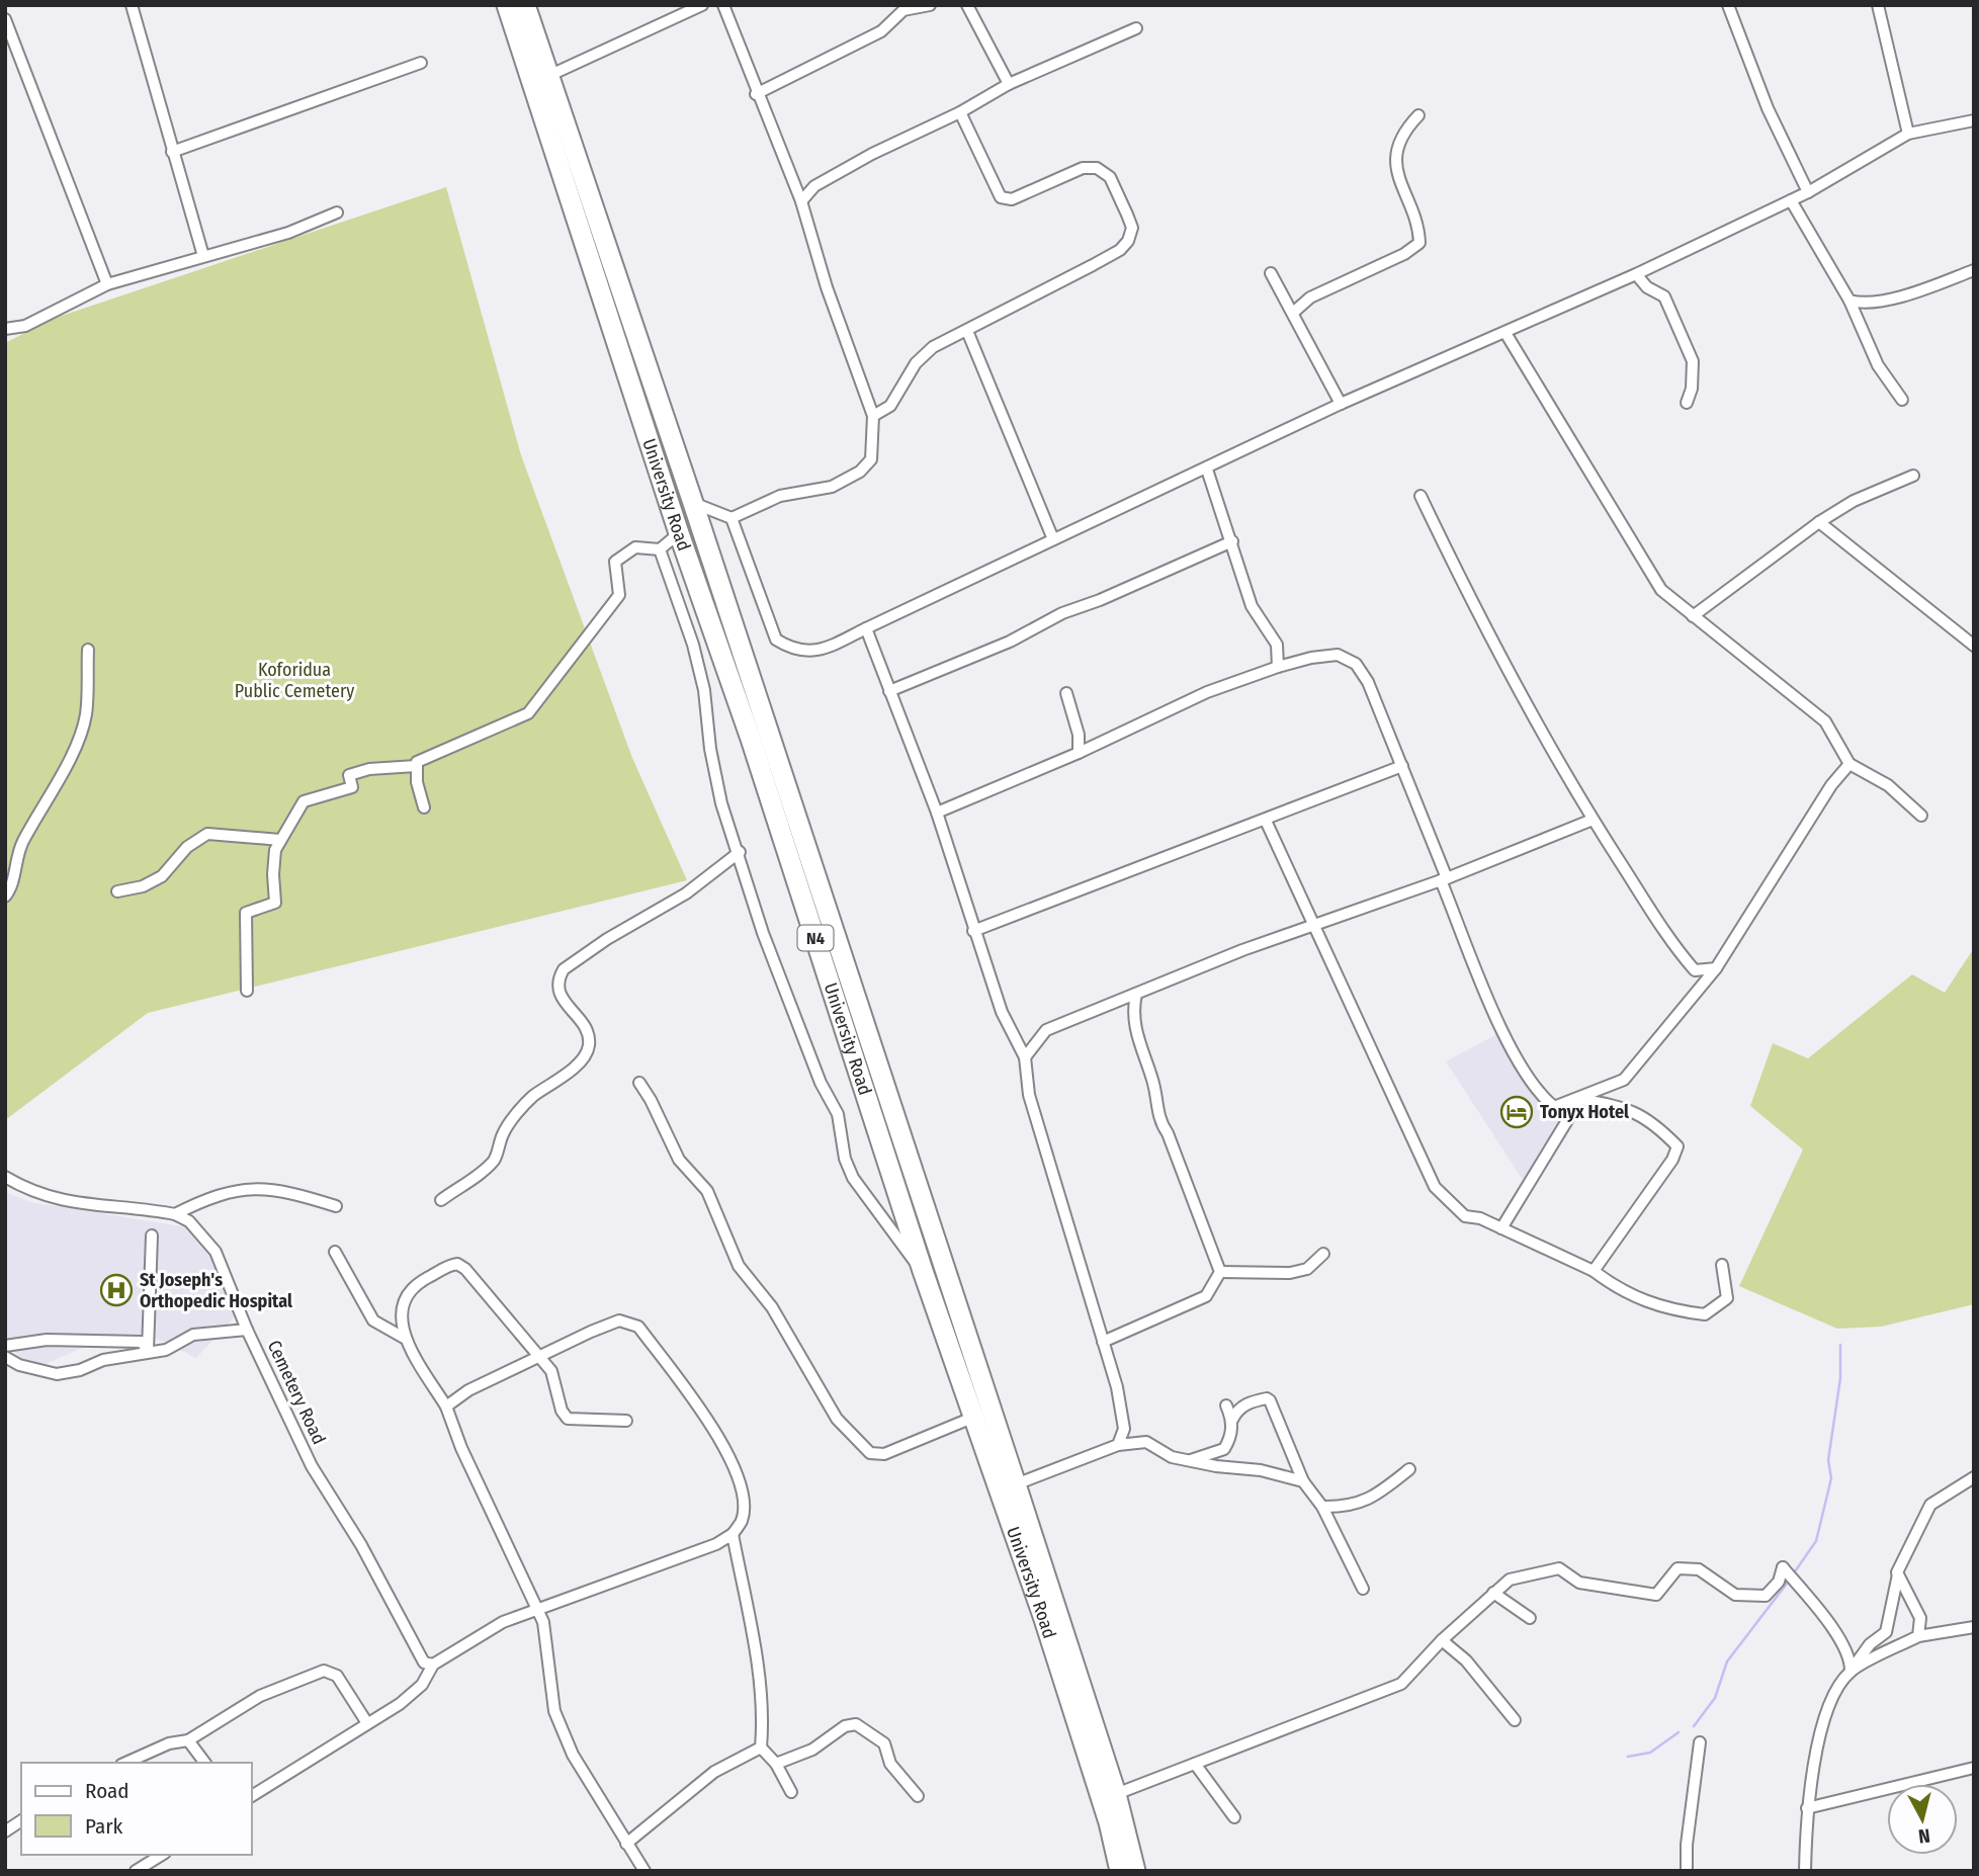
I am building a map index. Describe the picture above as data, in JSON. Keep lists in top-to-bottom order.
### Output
{
  "streets": {
    "highway": ["University Road", "N4"],
    "street": ["Cemetery Road"]
  },
  "parks": ["Koforidua Public Cemetery"],
  "places": {
    "hotel": ["Tonyx Hotel"],
    "hospital": ["St Joseph's Orthopedic Hospital"]
  },
  "legend": ["Road", "Park"],
  "north": "bottom"
}
